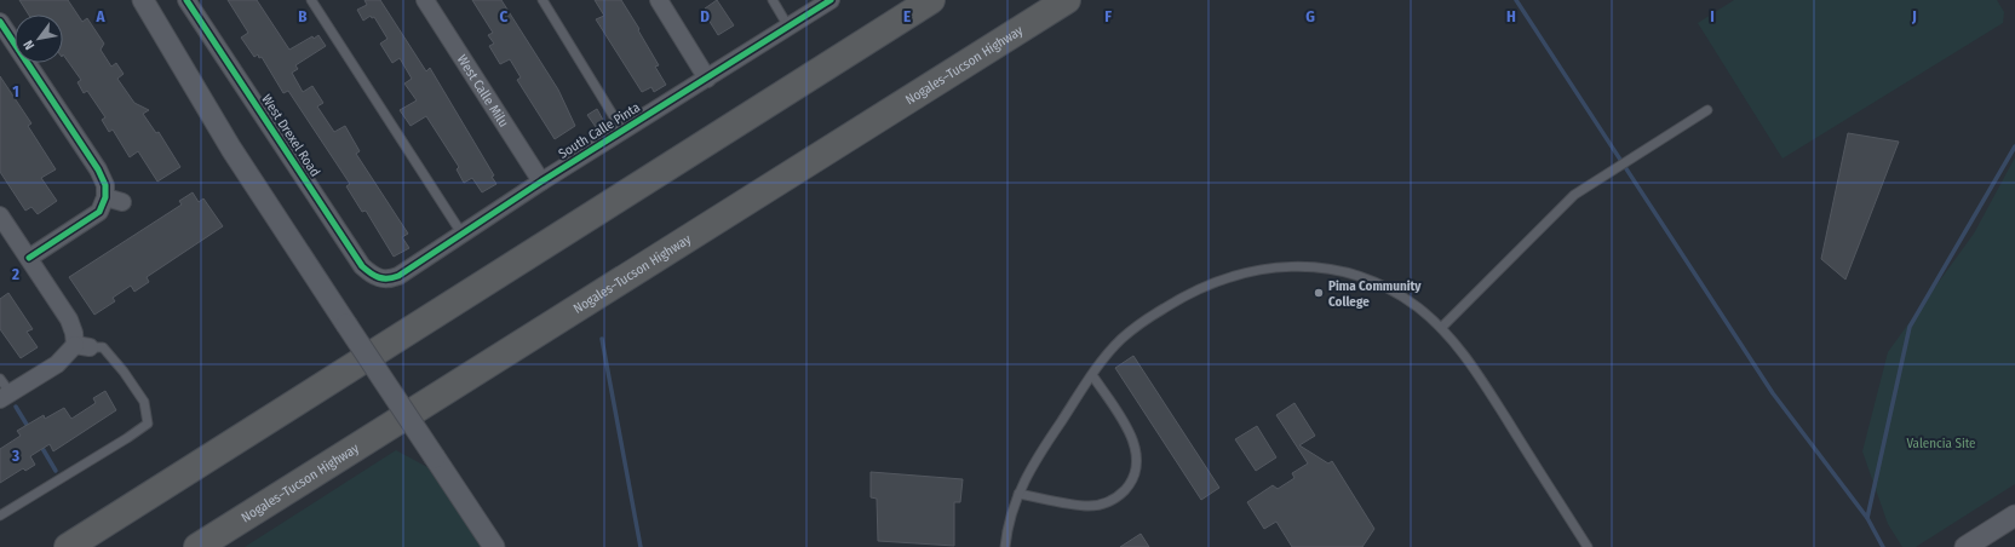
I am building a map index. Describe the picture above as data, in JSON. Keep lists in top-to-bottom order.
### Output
{
  "streets": {
    "highway": ["Nogales–Tucson Highway"],
    "street": ["West Calle Milu", "South Calle Pinta", "West Drexel Road"]
  },
  "crossings": [
    ["West Calle Milu", "South Calle Pinta"],
    ["South Calle Pinta", "West Drexel Road"]
  ],
  "parks": ["Valencia Site"],
  "places": ["Pima Community College"],
  "north": "bottom left",
  "grid": {
    "columns": [
      "A",
      "B",
      "C",
      "D",
      "E",
      "F",
      "G",
      "H",
      "I",
      "J"
    ],
    "rows": ["1", "2", "3"]
  }
}
